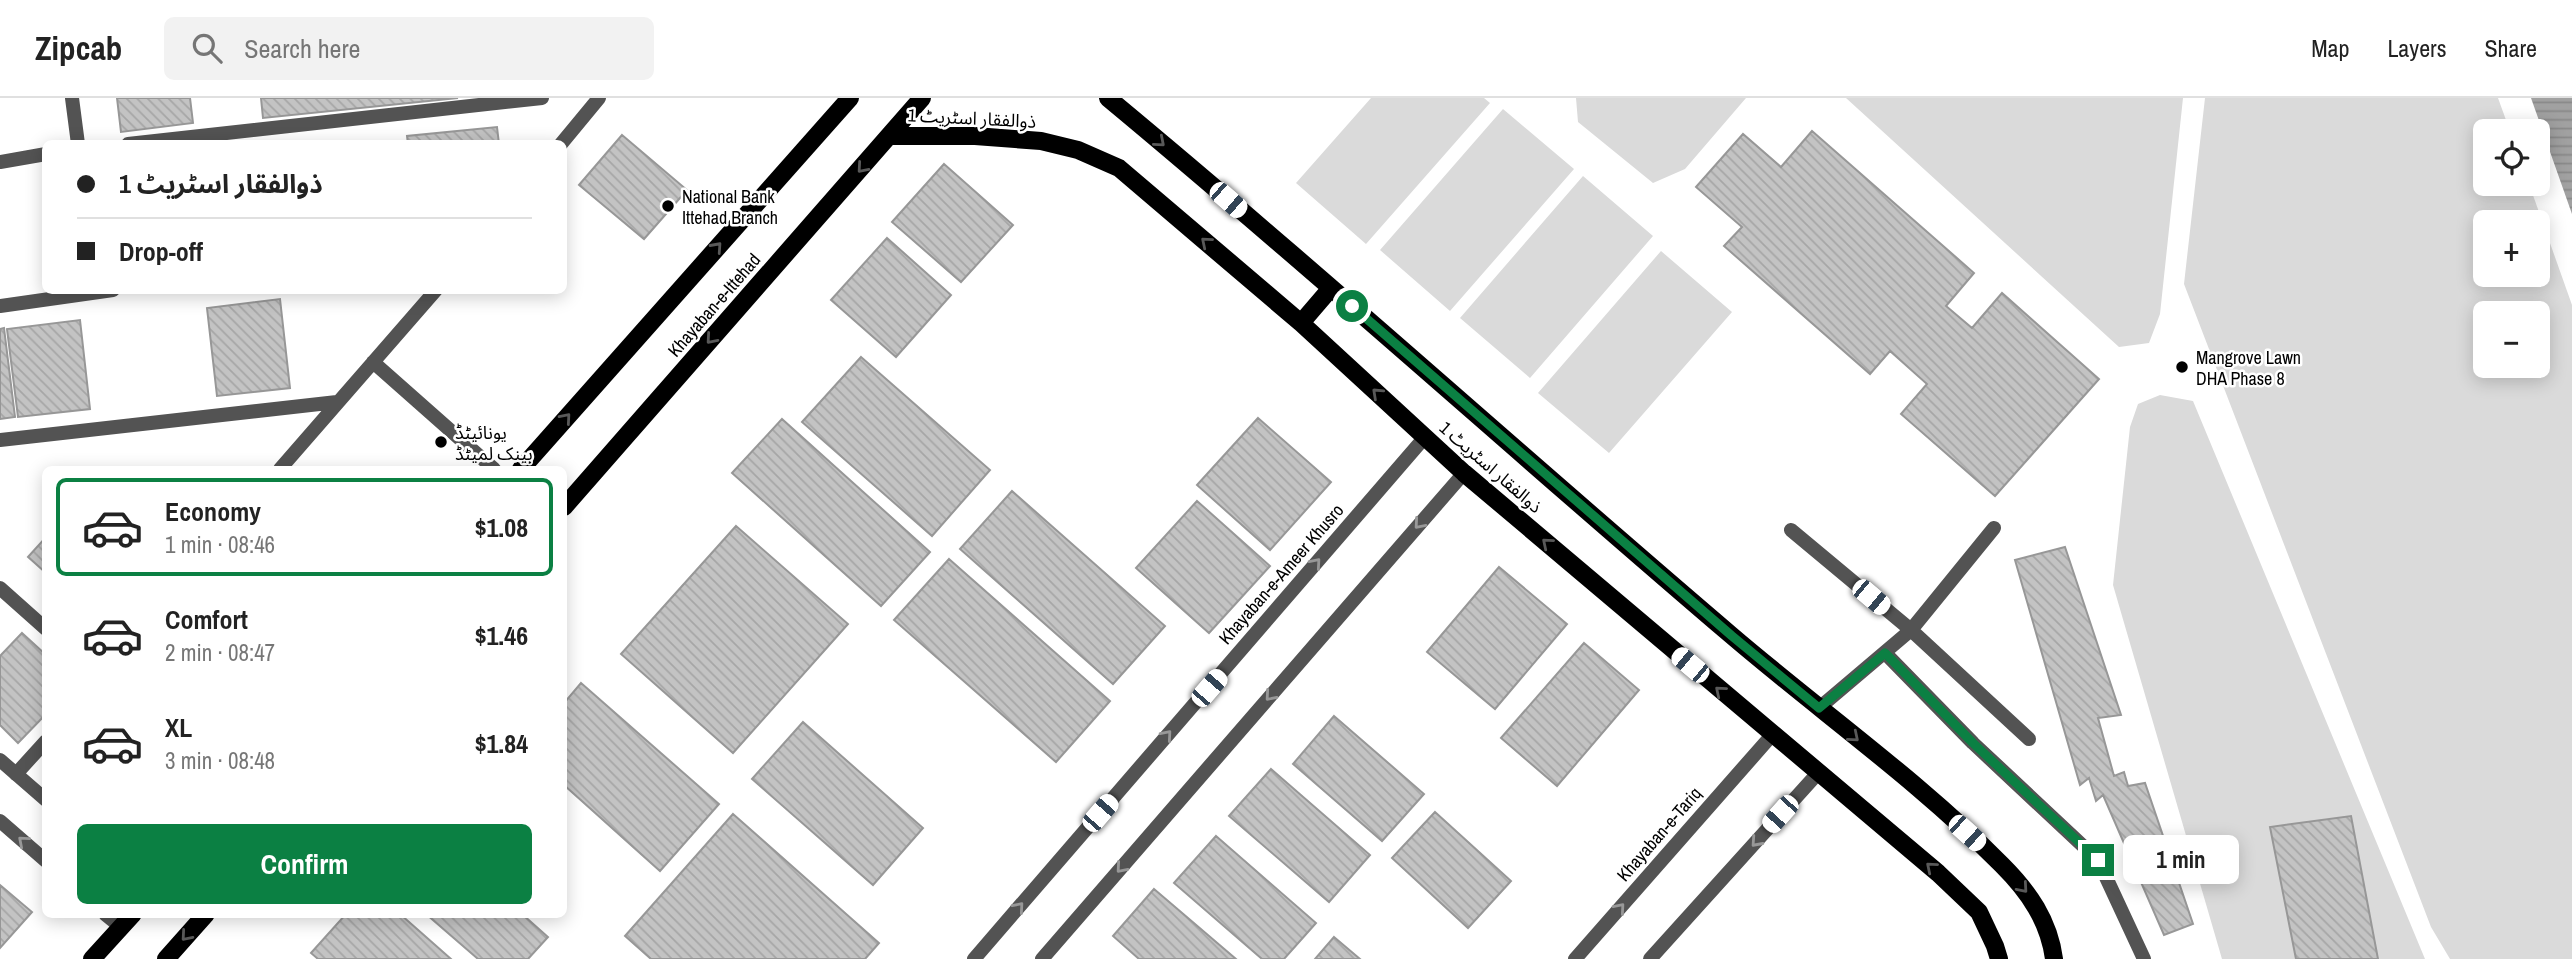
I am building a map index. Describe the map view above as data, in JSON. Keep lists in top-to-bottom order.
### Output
{
  "streets": {
    "main road": ["ذوالفقار اسٹریٹ 1", "Khayaban-e-Ittehad"],
    "street": ["Khayaban-e-Ameer Khusro", "Khayaban-e-Tariq"]
  },
  "crossings": [
    ["ذوالفقار اسٹریٹ 1", "Khayaban-e-Ittehad"],
    ["ذوالفقار اسٹریٹ 1", "Khayaban-e-Ameer Khusro"],
    ["ذوالفقار اسٹریٹ 1", "Khayaban-e-Tariq"]
  ],
  "places": ["National Bank Ittehad Branch", "Mangrove Lawn DHA Phase 8", "یونائیٹڈ بینک لمیٹڈ"],
  "page": {
    "header": "Zipcab",
    "search": "Search here",
    "nav": ["Map", "Layers", "Share"],
    "map_buttons": ["+", "−"],
    "banner": ["ذوالفقار اسٹریٹ 1", "Drop-off"],
    "list": [
      {
        "name": "Economy",
        "note": "1 min · 08:46",
        "value": "$1.08"
      },
      {
        "name": "Comfort",
        "note": "2 min · 08:47",
        "value": "$1.46"
      },
      {
        "name": "XL",
        "note": "3 min · 08:48",
        "value": "$1.84"
      }
    ],
    "buttons": "Confirm",
    "bubble": "1 min"
  }
}
